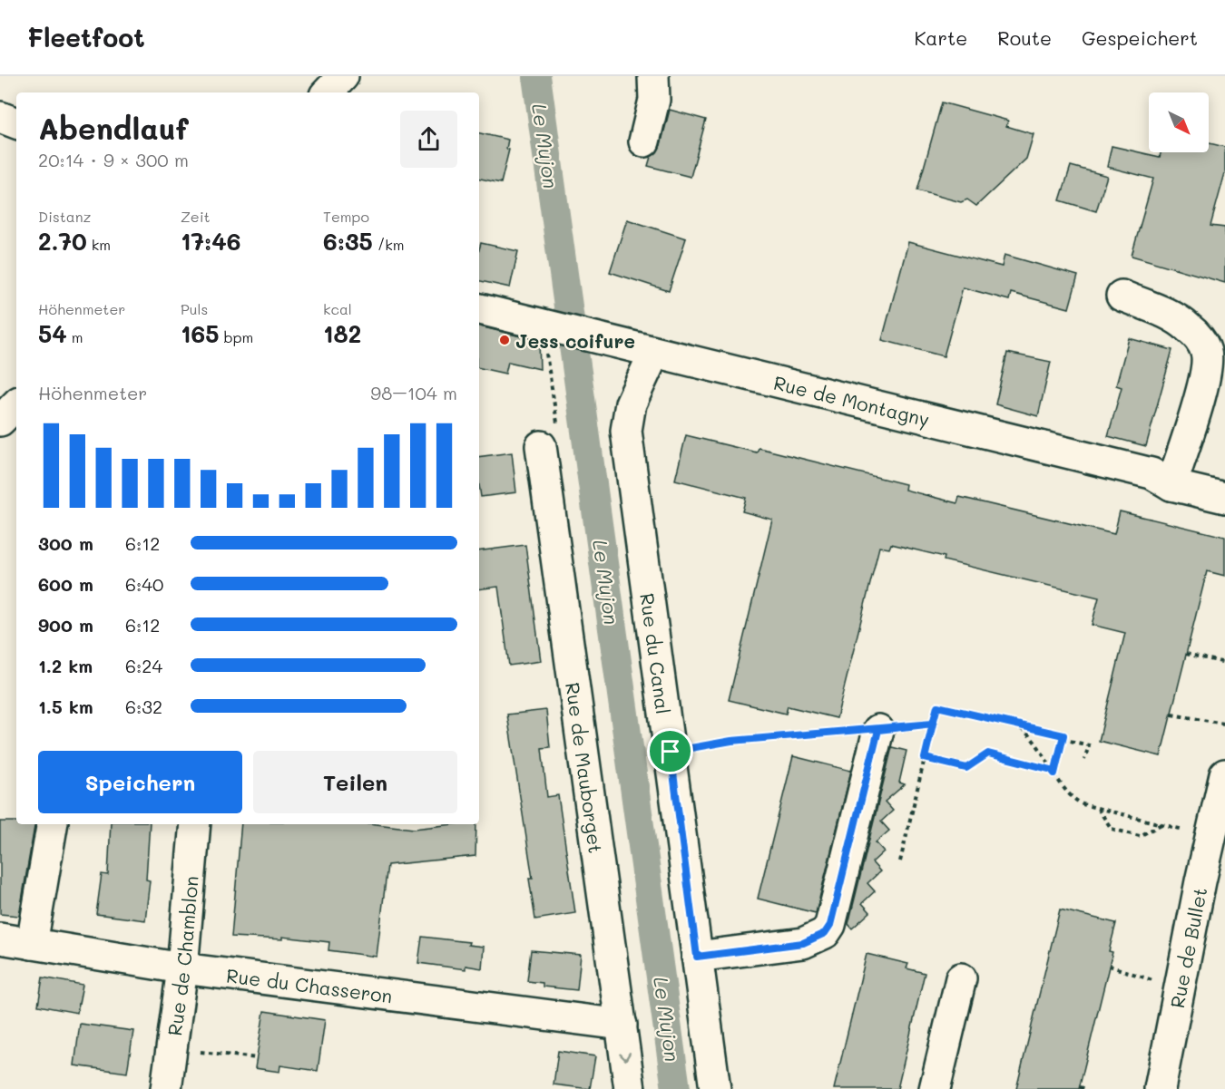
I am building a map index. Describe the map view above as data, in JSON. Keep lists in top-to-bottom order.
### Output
{
  "streets": {
    "street": [
      "Rue de Montagny",
      "Rue du Canal",
      "Rue de Mauborget",
      "Rue de Bullet",
      "Rue de Chamblon",
      "Rue du Chasseron"
    ]
  },
  "crossings": [
    ["Rue de Montagny", "Rue du Canal"],
    ["Rue de Mauborget", "Rue du Chasseron"],
    ["Rue de Chamblon", "Rue du Chasseron"]
  ],
  "water": ["Le Mujon"],
  "places": ["Jess coifure"],
  "north": "bottom right",
  "page": {
    "header": "Fleetfoot",
    "nav": ["Karte", "Route", "Gespeichert"],
    "heading": ["Abendlauf", "20:14 · 9 × 300 m"],
    "stats": [
      ["Distanz", "2.70 km"],
      ["Zeit", "17:46"],
      ["Tempo", "6:35 /km"],
      ["Höhenmeter", "54 m"],
      ["Puls", "165 bpm"],
      ["kcal", "182"]
    ],
    "chart": ["Höhenmeter", "98–104 m"],
    "list": [
      {
        "name": "300 m",
        "note": "6:12"
      },
      {
        "name": "600 m",
        "note": "6:40"
      },
      {
        "name": "900 m",
        "note": "6:12"
      },
      {
        "name": "1.2 km",
        "note": "6:24"
      },
      {
        "name": "1.5 km",
        "note": "6:32"
      }
    ],
    "buttons": ["Speichern", "Teilen"]
  }
}
